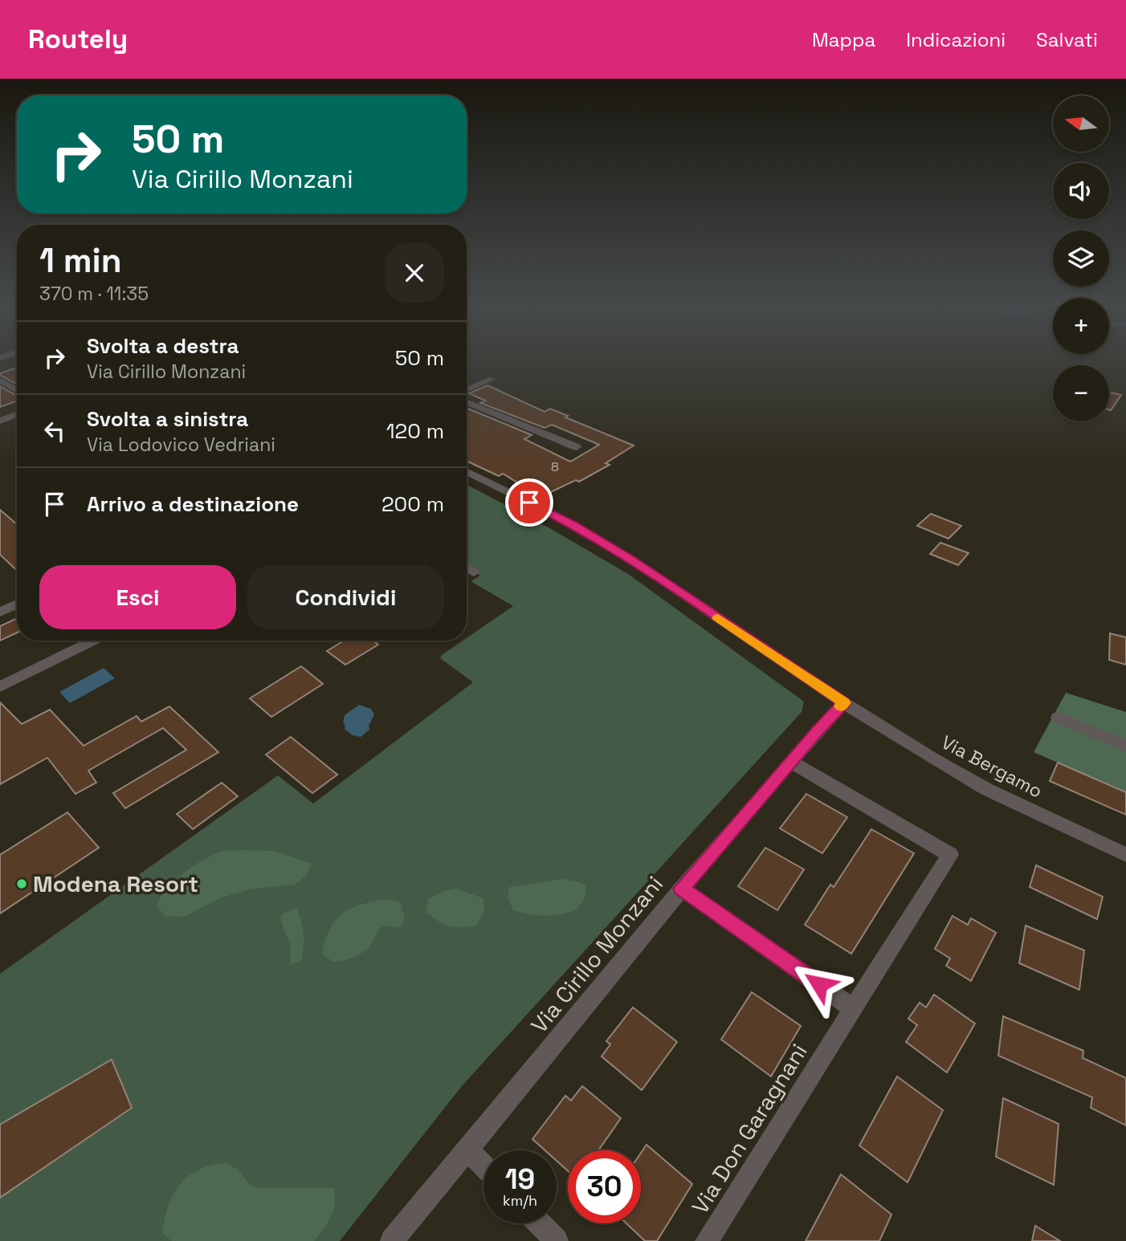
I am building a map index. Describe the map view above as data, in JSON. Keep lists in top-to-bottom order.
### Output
{
  "streets": {
    "street": ["Via Bergamo", "Via Cirillo Monzani", "Via Don Garagnani"]
  },
  "crossings": [
    ["Via Bergamo", "Via Cirillo Monzani"],
    ["Via Cirillo Monzani", "Via Don Garagnani"]
  ],
  "places": ["Modena Resort"],
  "house_numbers": ["8"],
  "north": "left",
  "page": {
    "header": "Routely",
    "nav": ["Mappa", "Indicazioni", "Salvati"],
    "map_buttons": ["+", "−"],
    "turn": ["50 m", "Via Cirillo Monzani"],
    "heading": ["1 min", "370 m · 11:35"],
    "list": [
      {
        "name": "Svolta a destra",
        "note": "Via Cirillo Monzani",
        "value": "50 m"
      },
      {
        "name": "Svolta a sinistra",
        "note": "Via Lodovico Vedriani",
        "value": "120 m"
      },
      {
        "name": "Arrivo a destinazione",
        "value": "200 m"
      }
    ],
    "buttons": ["Esci", "Condividi"],
    "speed": "19 km/h",
    "limit": "30"
  }
}
